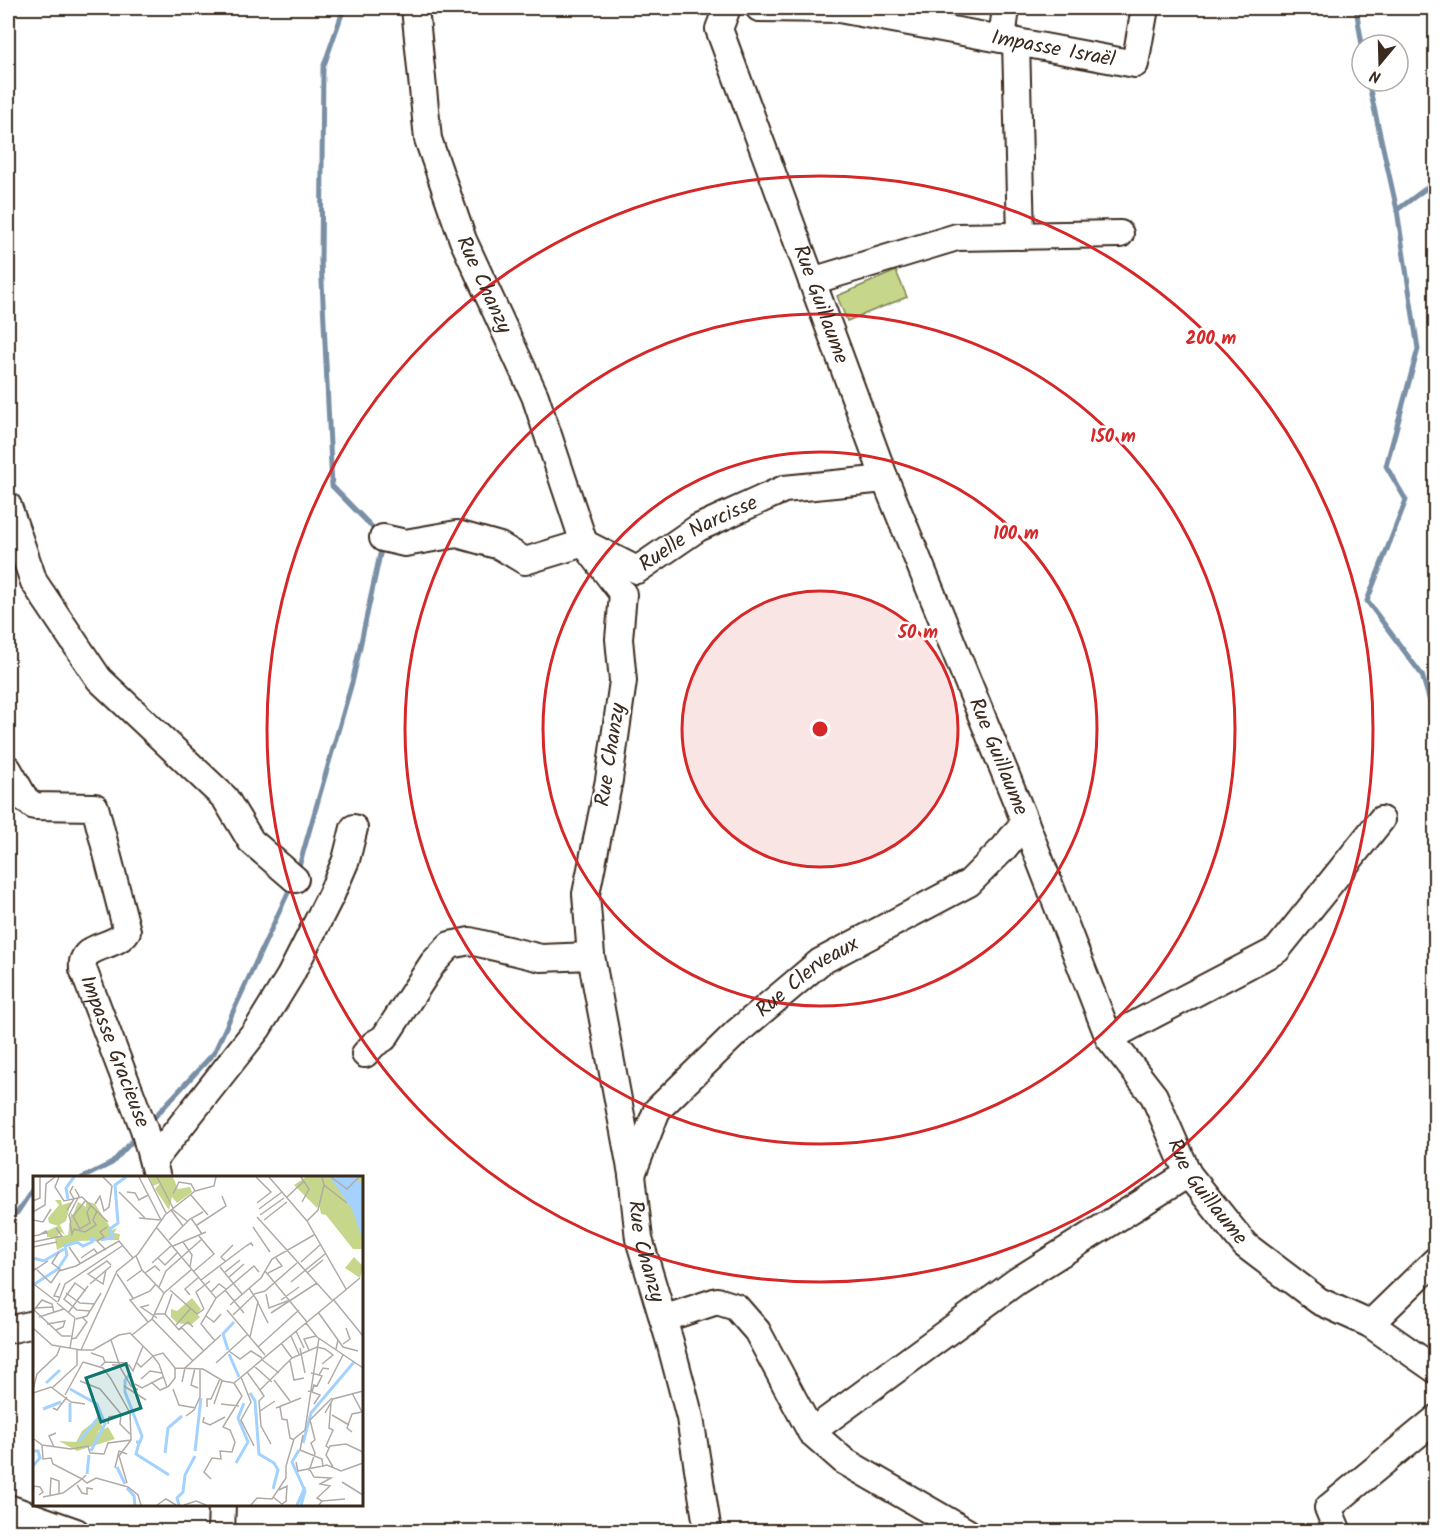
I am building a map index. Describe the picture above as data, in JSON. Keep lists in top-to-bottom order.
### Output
{
  "streets": {
    "street": [
      "Impasse Israël",
      "Rue Chanzy",
      "Rue Guillaume",
      "Ruelle Narcisse",
      "Rue Clerveaux",
      "Impasse Gracieuse"
    ]
  },
  "crossings": [
    ["Rue Chanzy", "Ruelle Narcisse"],
    ["Rue Chanzy", "Rue Clerveaux"],
    ["Rue Guillaume", "Ruelle Narcisse"],
    ["Rue Guillaume", "Rue Clerveaux"]
  ],
  "north": "bottom",
  "rings": [
    "200 m",
    "150 m",
    "100 m",
    "50 m"
  ]
}
